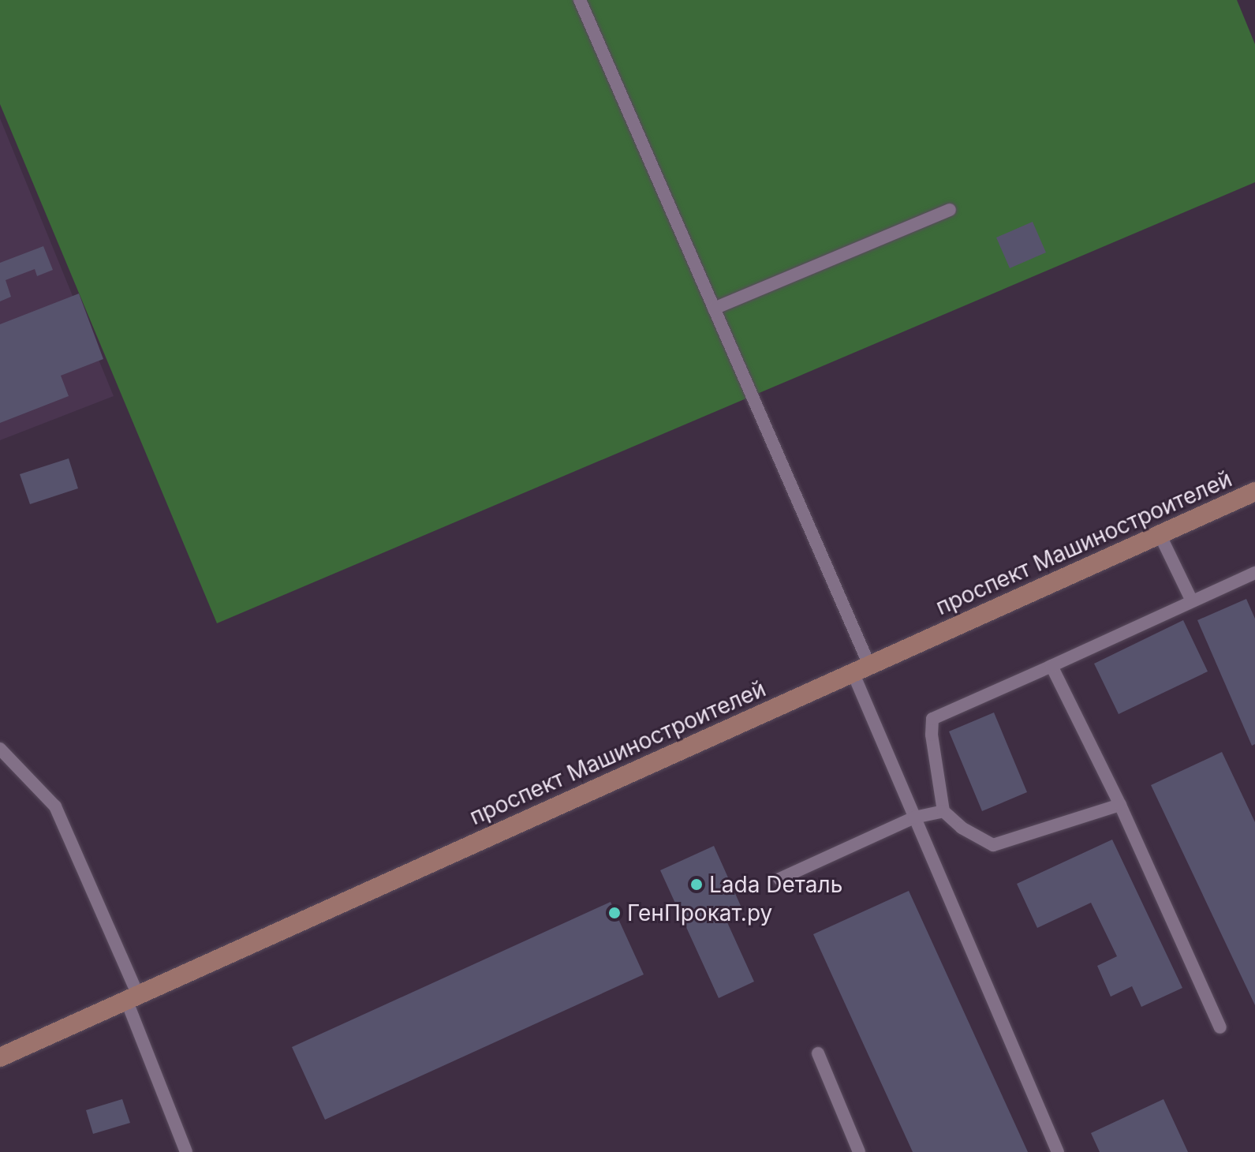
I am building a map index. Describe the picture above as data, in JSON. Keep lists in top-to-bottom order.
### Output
{
  "streets": {
    "main road": ["проспект Машиностроителей"]
  },
  "places": ["Lada Dеталь", "ГенПрокат.ру"]
}
